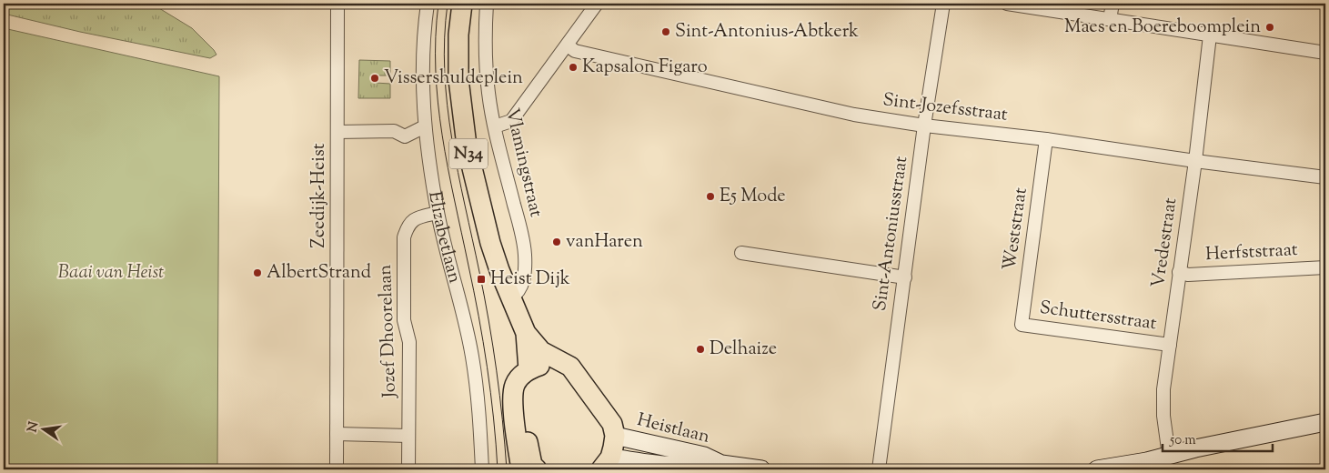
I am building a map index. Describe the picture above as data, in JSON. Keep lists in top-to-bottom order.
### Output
{
  "streets": {
    "main road": ["N34", "Heistlaan"],
    "street": [
      "Sint-Jozefsstraat",
      "Vlamingstraat",
      "Zeedijk-Heist",
      "Weststraat",
      "Sint-Antoniusstraat",
      "Elizabetlaan",
      "Vredestraat",
      "Herfststraat",
      "Schuttersstraat",
      "Jozef Dhoorelaan"
    ]
  },
  "crossings": [
    ["Sint-Jozefsstraat", "Weststraat"],
    ["Sint-Jozefsstraat", "Sint-Antoniusstraat"],
    ["Sint-Jozefsstraat", "Vredestraat"],
    ["N34", "Vlamingstraat"],
    ["N34", "Heistlaan"],
    ["Weststraat", "Schuttersstraat"],
    ["Elizabetlaan", "Jozef Dhoorelaan"],
    ["Vredestraat", "Herfststraat"],
    ["Vredestraat", "Schuttersstraat"]
  ],
  "parks": ["Baai van Heist"],
  "places": {
    "other": [
      "Maes en Boereboomplein",
      "Sint-Antonius-Abtkerk",
      "Kapsalon Figaro",
      "Vissershuldeplein",
      "E5 Mode",
      "vanHaren",
      "AlbertStrand",
      "Delhaize"
    ],
    "transit": ["Heist Dijk"]
  },
  "scale_bar": "50 m",
  "north": "left"
}
